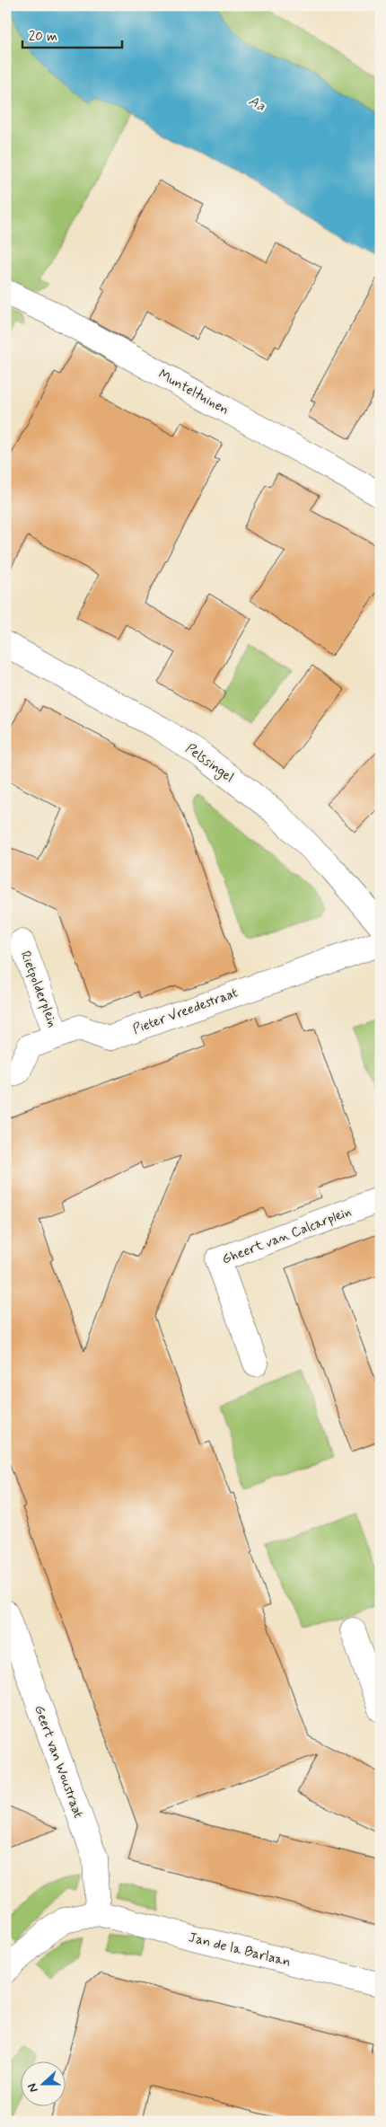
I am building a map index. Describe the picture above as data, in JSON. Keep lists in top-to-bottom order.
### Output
{
  "streets": {
    "street": [
      "Munteltuinen",
      "Pelssingel",
      "Rietpolderplein",
      "Pieter Vreedestraat",
      "Gheert van Calcarplein",
      "Geert van Woustraat",
      "Jan de la Barlaan"
    ]
  },
  "crossings": [
    ["Rietpolderplein", "Pieter Vreedestraat"],
    ["Geert van Woustraat", "Jan de la Barlaan"]
  ],
  "water": ["Aa"],
  "scale_bar": "20 m",
  "north": "left"
}
